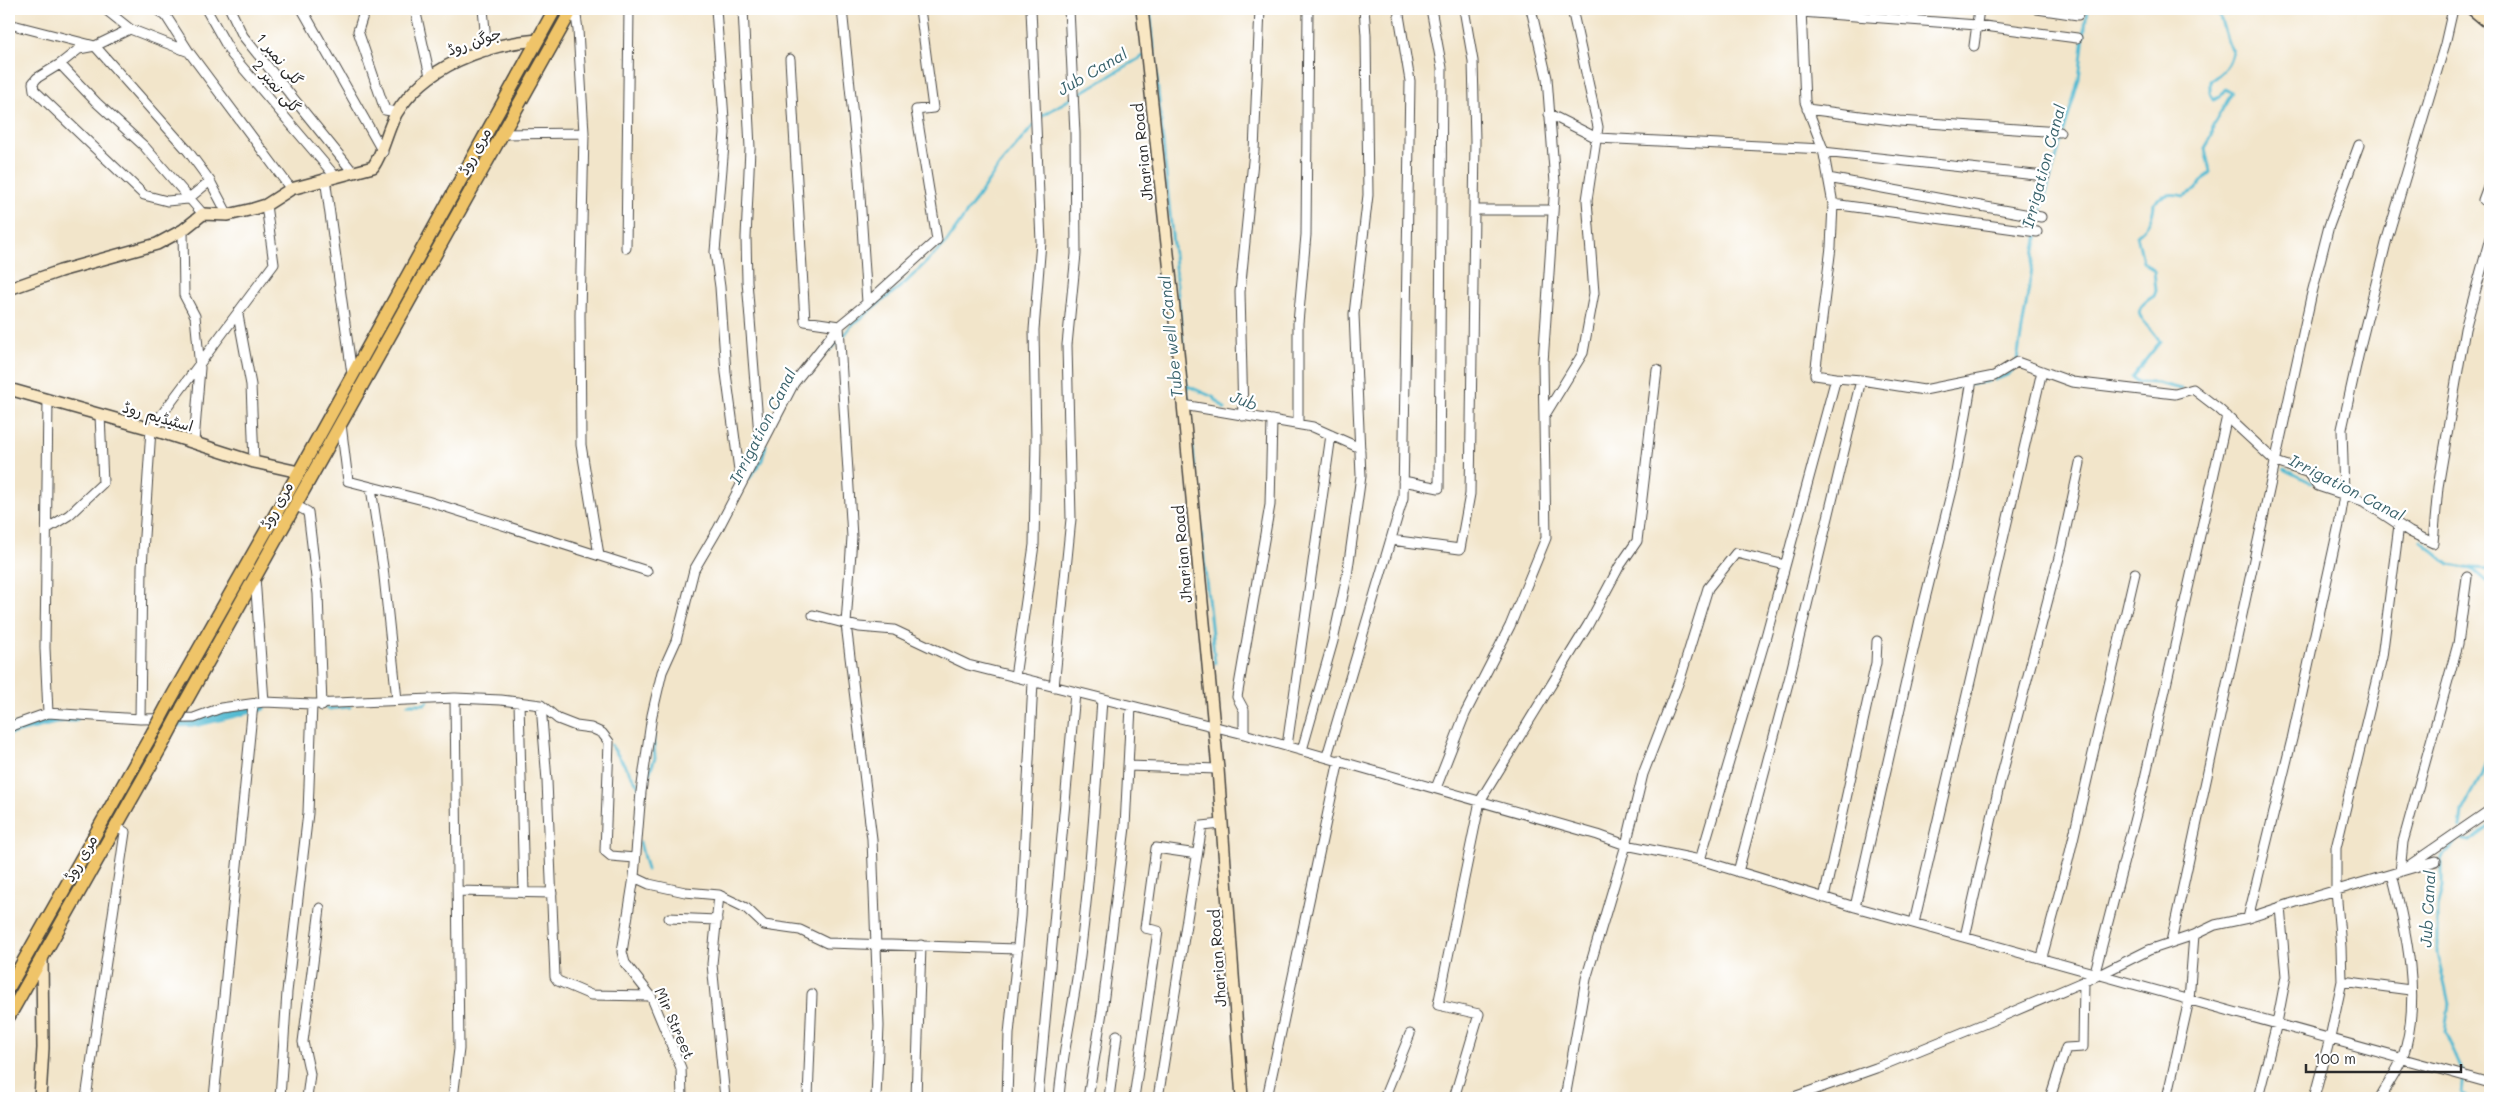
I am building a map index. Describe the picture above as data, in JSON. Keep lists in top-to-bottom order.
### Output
{
  "streets": {
    "main road": [
      "جوگن روڈ",
      "مری روڈ",
      "Jharian Road",
      "اسٹیڈیم روڈ"
    ],
    "street": ["گلی نمبر 1", "گلی نمبر 2", "Mir Street"]
  },
  "crossings": [
    ["جوگن روڈ", "مری روڈ"],
    ["مری روڈ", "اسٹیڈیم روڈ"]
  ],
  "water": [
    "Jub Canal",
    "Irrigation Canal",
    "Tube well Canal",
    "Jub"
  ],
  "scale_bar": "100 m"
}
